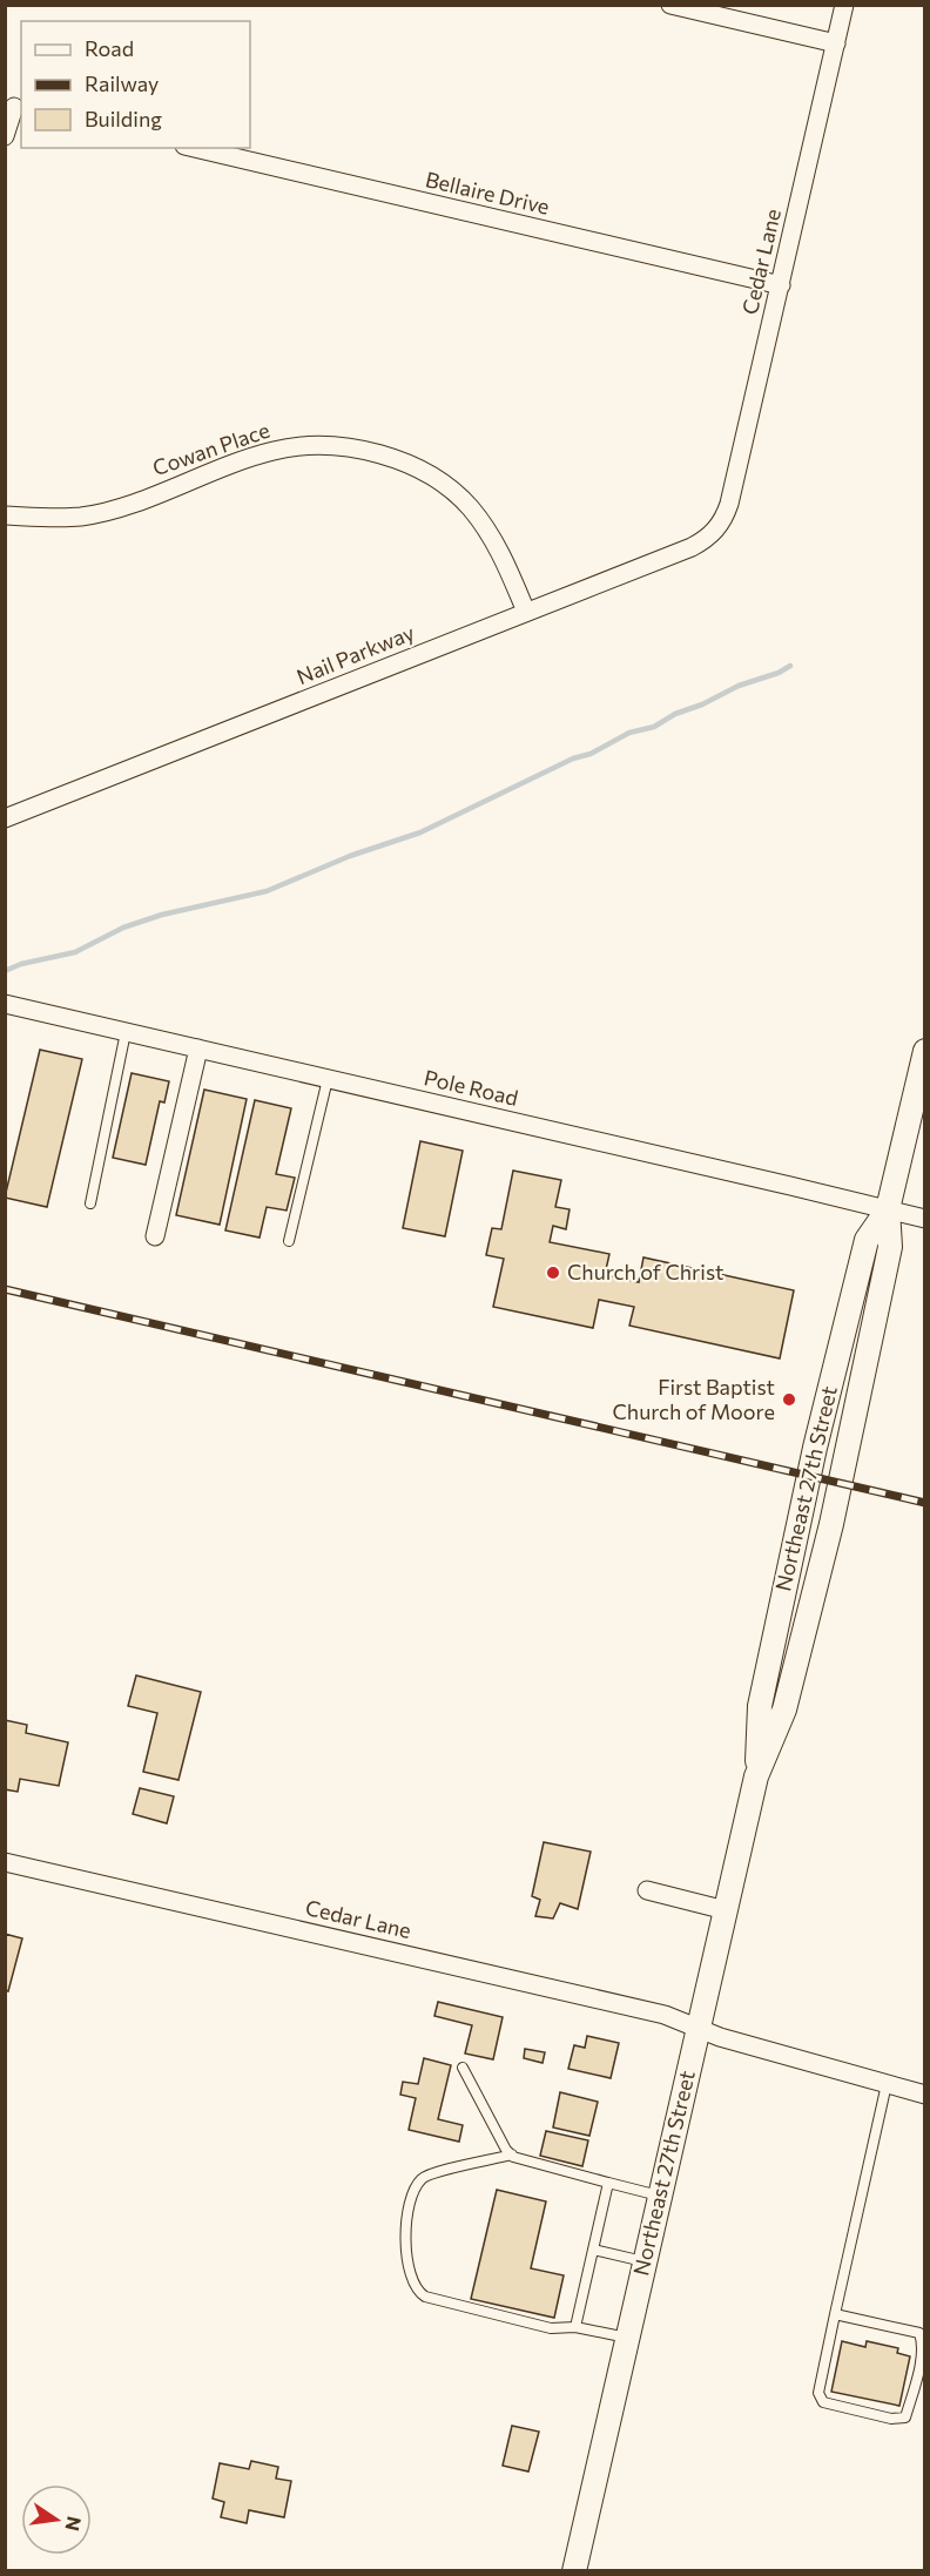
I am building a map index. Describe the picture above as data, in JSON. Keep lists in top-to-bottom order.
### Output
{
  "streets": {
    "main road": ["Northeast 27th Street"],
    "street": [
      "Bellaire Drive",
      "Cedar Lane",
      "Cowan Place",
      "Nail Parkway",
      "Pole Road"
    ]
  },
  "crossings": [
    ["Bellaire Drive", "Cedar Lane"],
    ["Cedar Lane", "Nail Parkway"],
    ["Cedar Lane", "Northeast 27th Street"],
    ["Cowan Place", "Nail Parkway"],
    ["Pole Road", "Northeast 27th Street"]
  ],
  "places": ["Church of Christ", "First Baptist Church of Moore"],
  "legend": ["Road", "Railway", "Building"],
  "north": "right"
}
